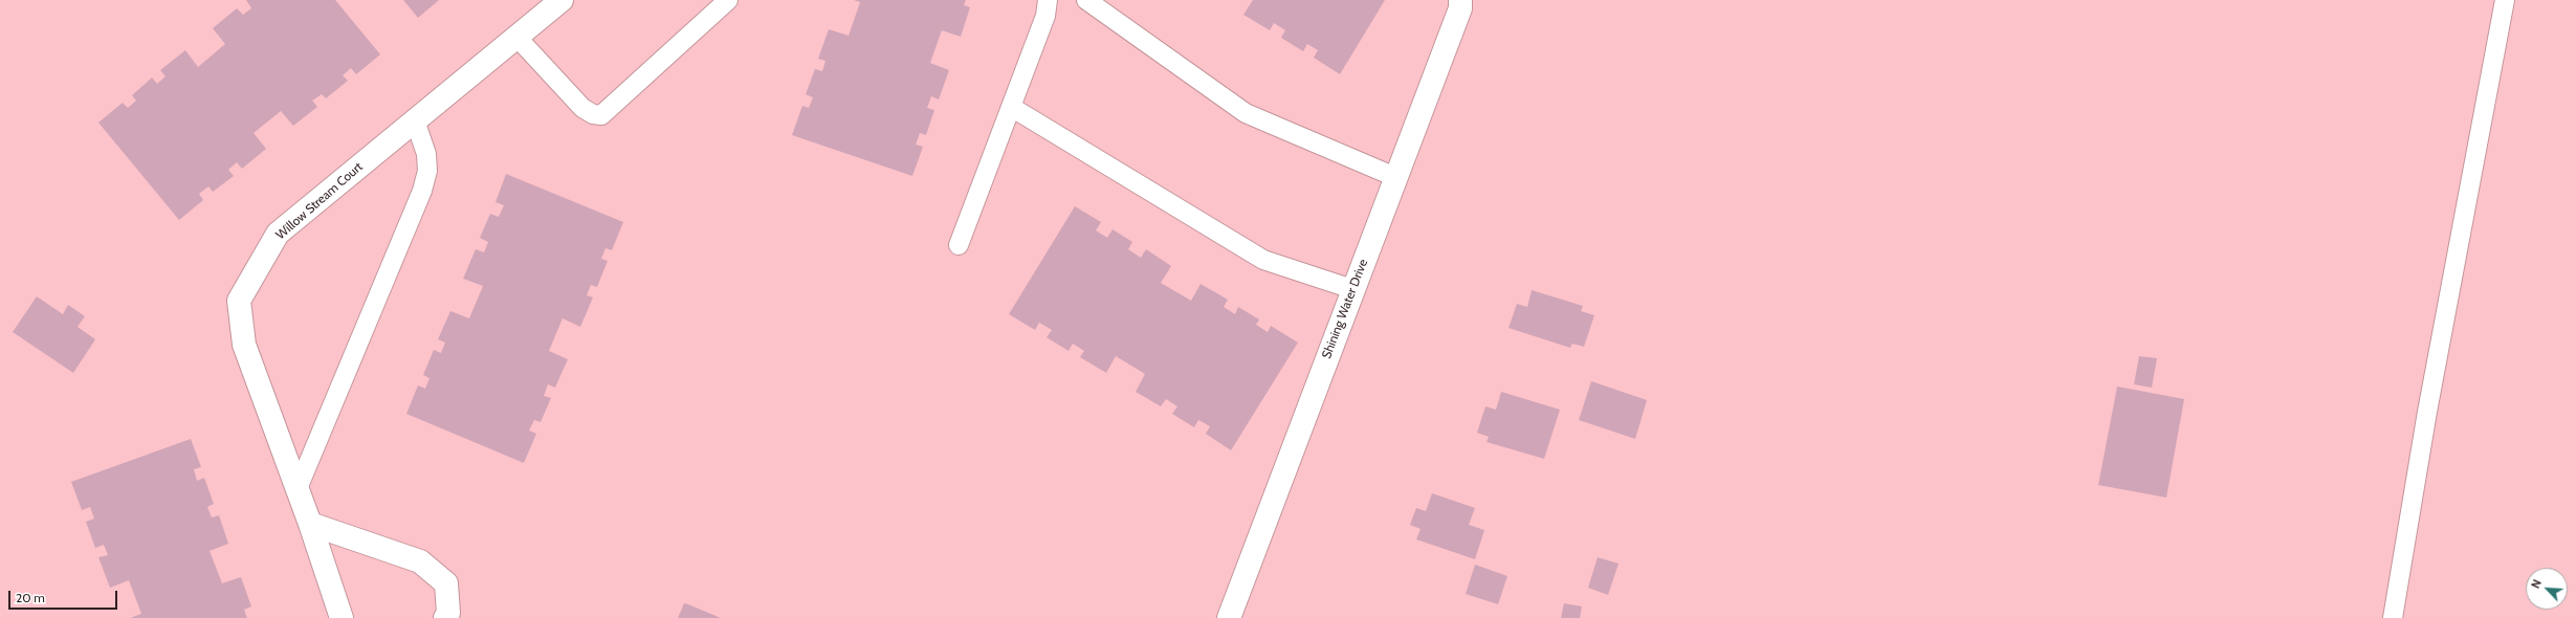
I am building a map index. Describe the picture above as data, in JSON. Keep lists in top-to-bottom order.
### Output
{
  "streets": {
    "street": ["Willow Stream Court", "Shining Water Drive"]
  },
  "scale_bar": "20 m",
  "north": "top left"
}
